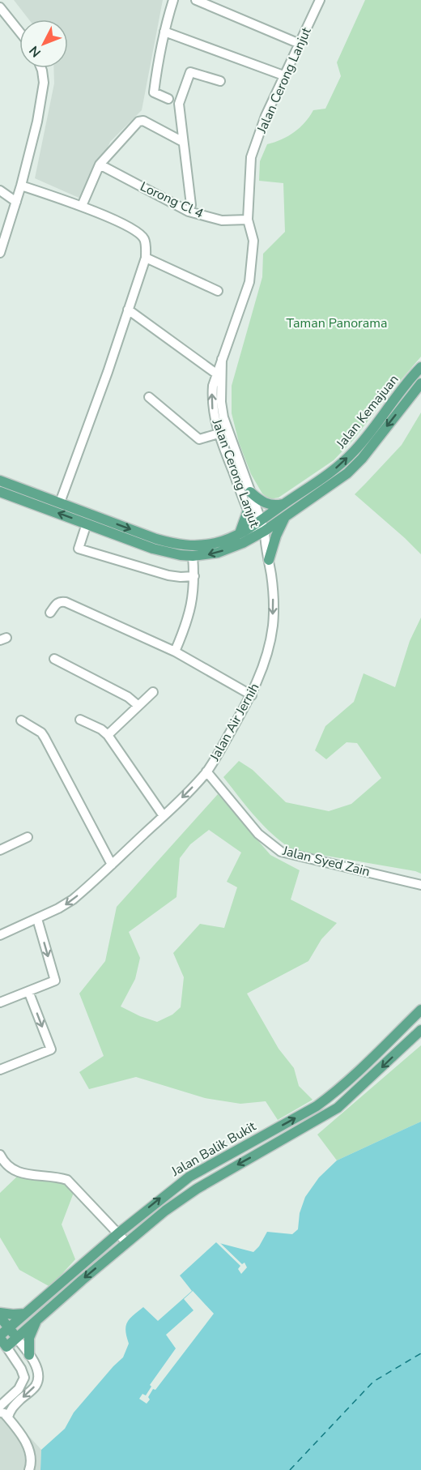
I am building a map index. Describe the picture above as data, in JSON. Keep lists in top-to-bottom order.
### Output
{
  "streets": {
    "main road": ["Jalan Kemajuan", "Jalan Balik Bukit"],
    "street": [
      "Jalan Cerong Lanjut",
      "Lorong Cl 4",
      "Jalan Air Jernih",
      "Jalan Syed Zain"
    ]
  },
  "crossings": [
    ["Jalan Cerong Lanjut", "Lorong Cl 4"],
    ["Jalan Cerong Lanjut", "Jalan Kemajuan"],
    ["Jalan Cerong Lanjut", "Jalan Air Jernih"],
    ["Jalan Kemajuan", "Jalan Air Jernih"],
    ["Jalan Air Jernih", "Jalan Syed Zain"]
  ],
  "one_way": ["Jalan Air Jernih"],
  "parks": ["Taman Panorama"],
  "north": "bottom left"
}
